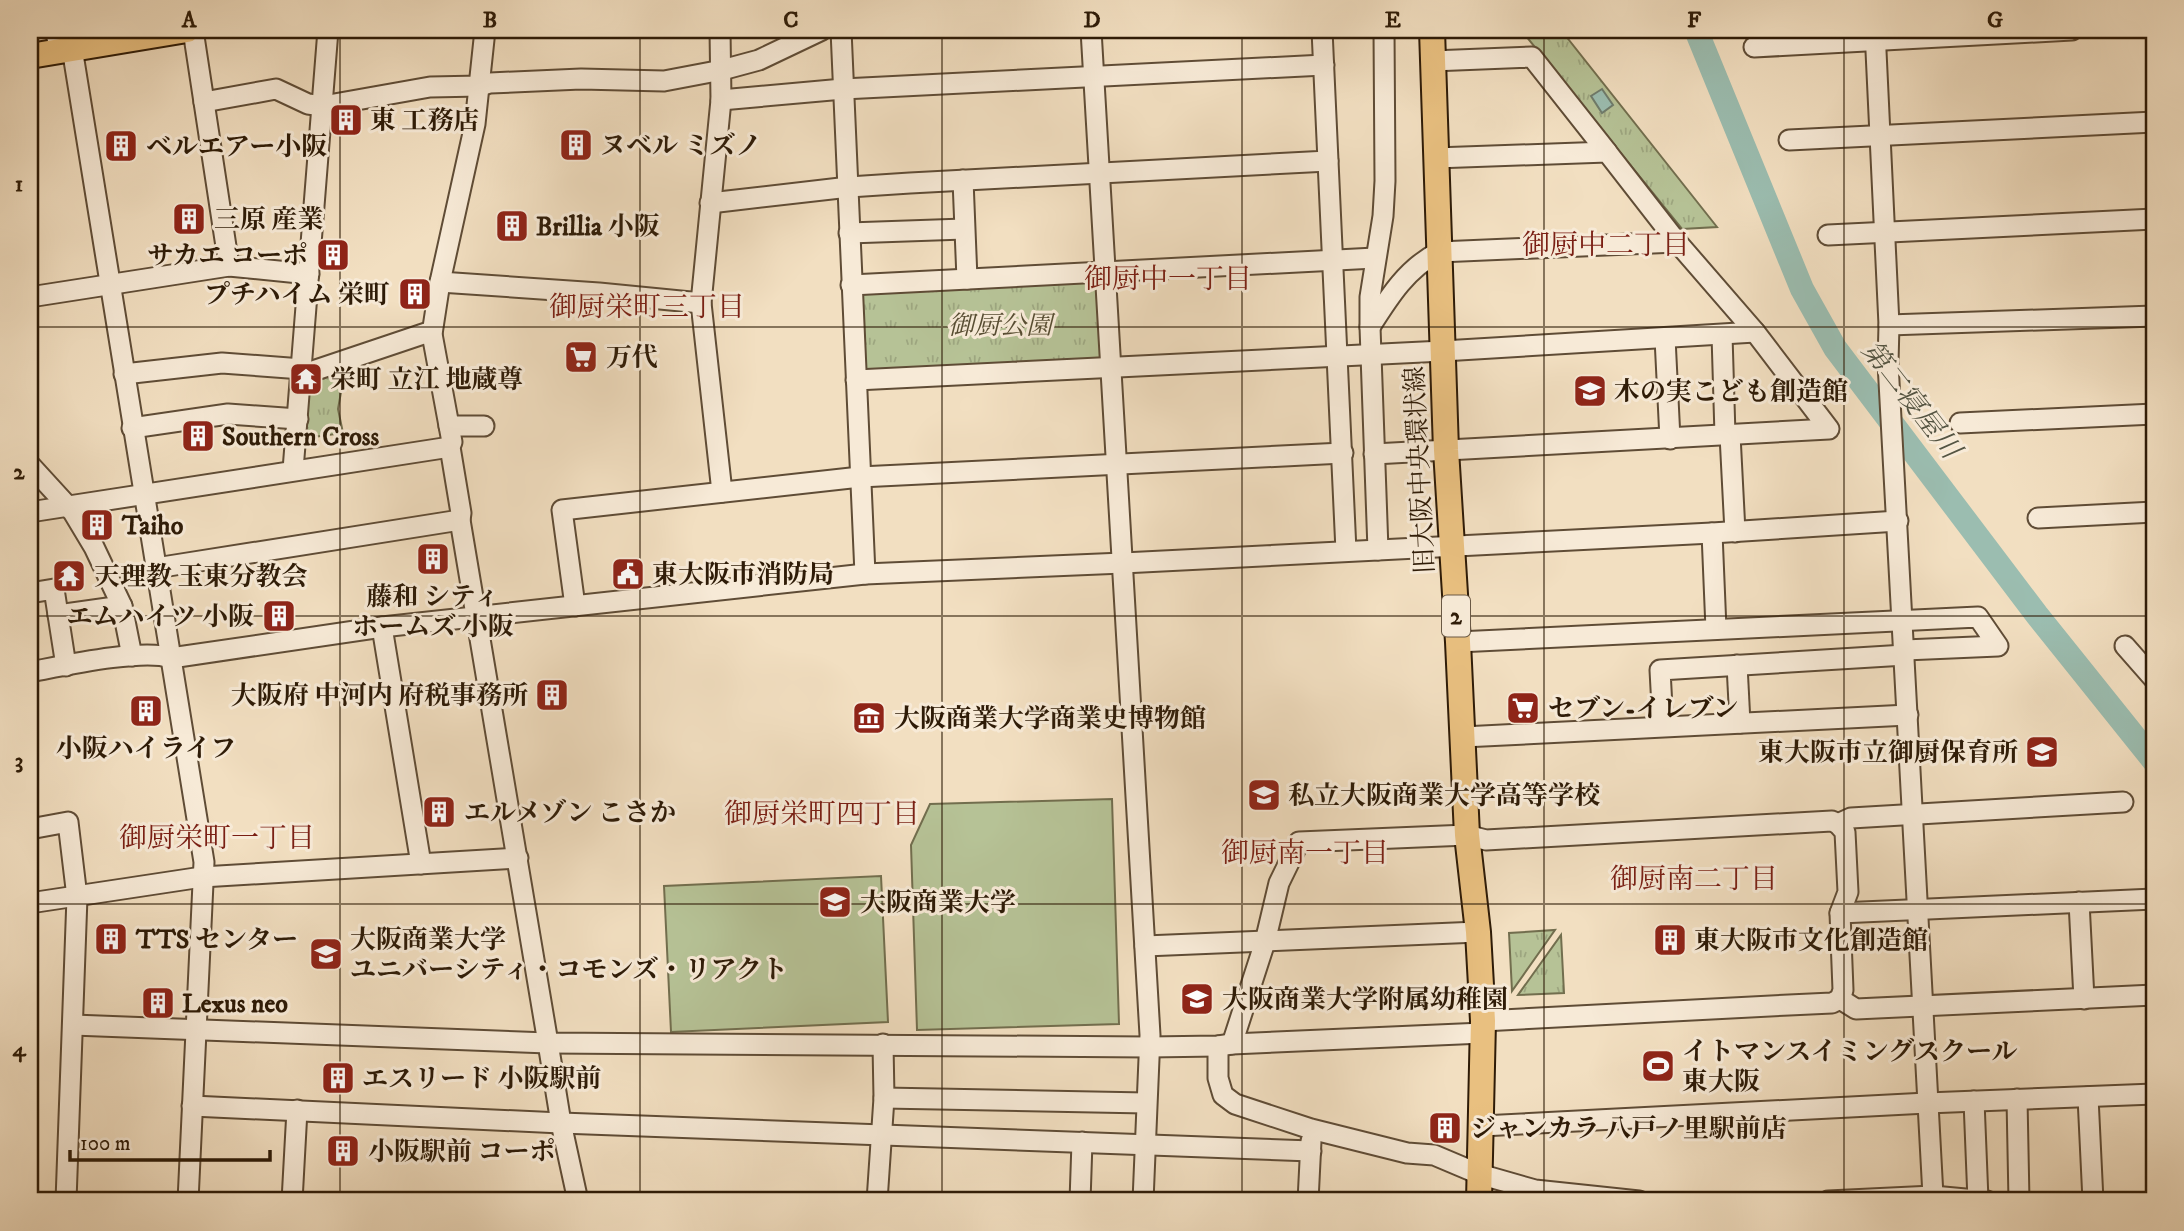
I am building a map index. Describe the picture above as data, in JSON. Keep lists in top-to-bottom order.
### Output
{
  "streets": {
    "main road": ["旧大阪中央環状線", "2"]
  },
  "districts": [
    "御厨中二丁目",
    "御厨中一丁目",
    "御厨栄町三丁目",
    "御厨栄町四丁目",
    "御厨栄町一丁目",
    "御厨南一丁目",
    "御厨南二丁目"
  ],
  "water": ["第二寝屋川"],
  "parks": ["御厨公園"],
  "places": {
    "building": [
      "東 工務店",
      "ヌベル ミズノ",
      "ベルエアー小阪",
      "三原 産業",
      "Brillia 小阪",
      "サカエ コーポ",
      "プチハイム 栄町",
      "Southern Cross",
      "Taiho",
      "藤和 シティ ホームズ 小阪",
      "エムハイツ 小阪",
      "大阪府 中河内 府税事務所",
      "小阪ハイライフ",
      "エルメゾン こさか",
      "TTS センター",
      "東大阪市文化創造館",
      "Lexus neo",
      "エスリード 小阪駅前",
      "ジャンカラ 八戸ノ里駅前店",
      "小阪駅前 コーポ"
    ],
    "supermarket": ["万代", "セブン-イレブン"],
    "temple": ["栄町 立江 地蔵尊", "天理教 玉東分教会"],
    "school or university": [
      "木の実こども創造館",
      "東大阪市立御厨保育所",
      "私立大阪商業大学高等学校",
      "大阪商業大学",
      "大阪商業大学 ユニバーシティ・コモンズ・リアクト",
      "大阪商業大学附属幼稚園"
    ],
    "public building": ["東大阪市消防局"],
    "museum": ["大阪商業大学商業史博物館"],
    "sports": ["イトマンスイミングスクール 東大阪"]
  },
  "scale_bar": "100 m",
  "grid": {
    "columns": [
      "A",
      "B",
      "C",
      "D",
      "E",
      "F",
      "G"
    ],
    "rows": [
      "1",
      "2",
      "3",
      "4"
    ]
  }
}
